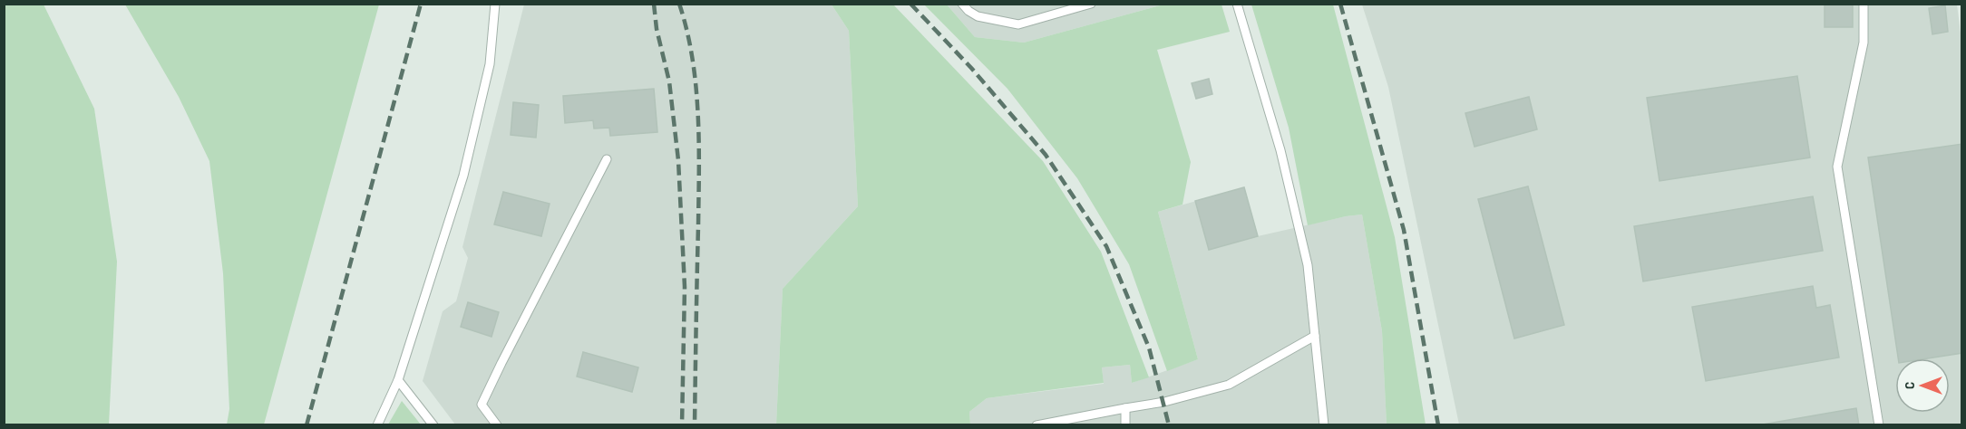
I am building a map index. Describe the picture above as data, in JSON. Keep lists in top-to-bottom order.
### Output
{
  "north": "left"
}
